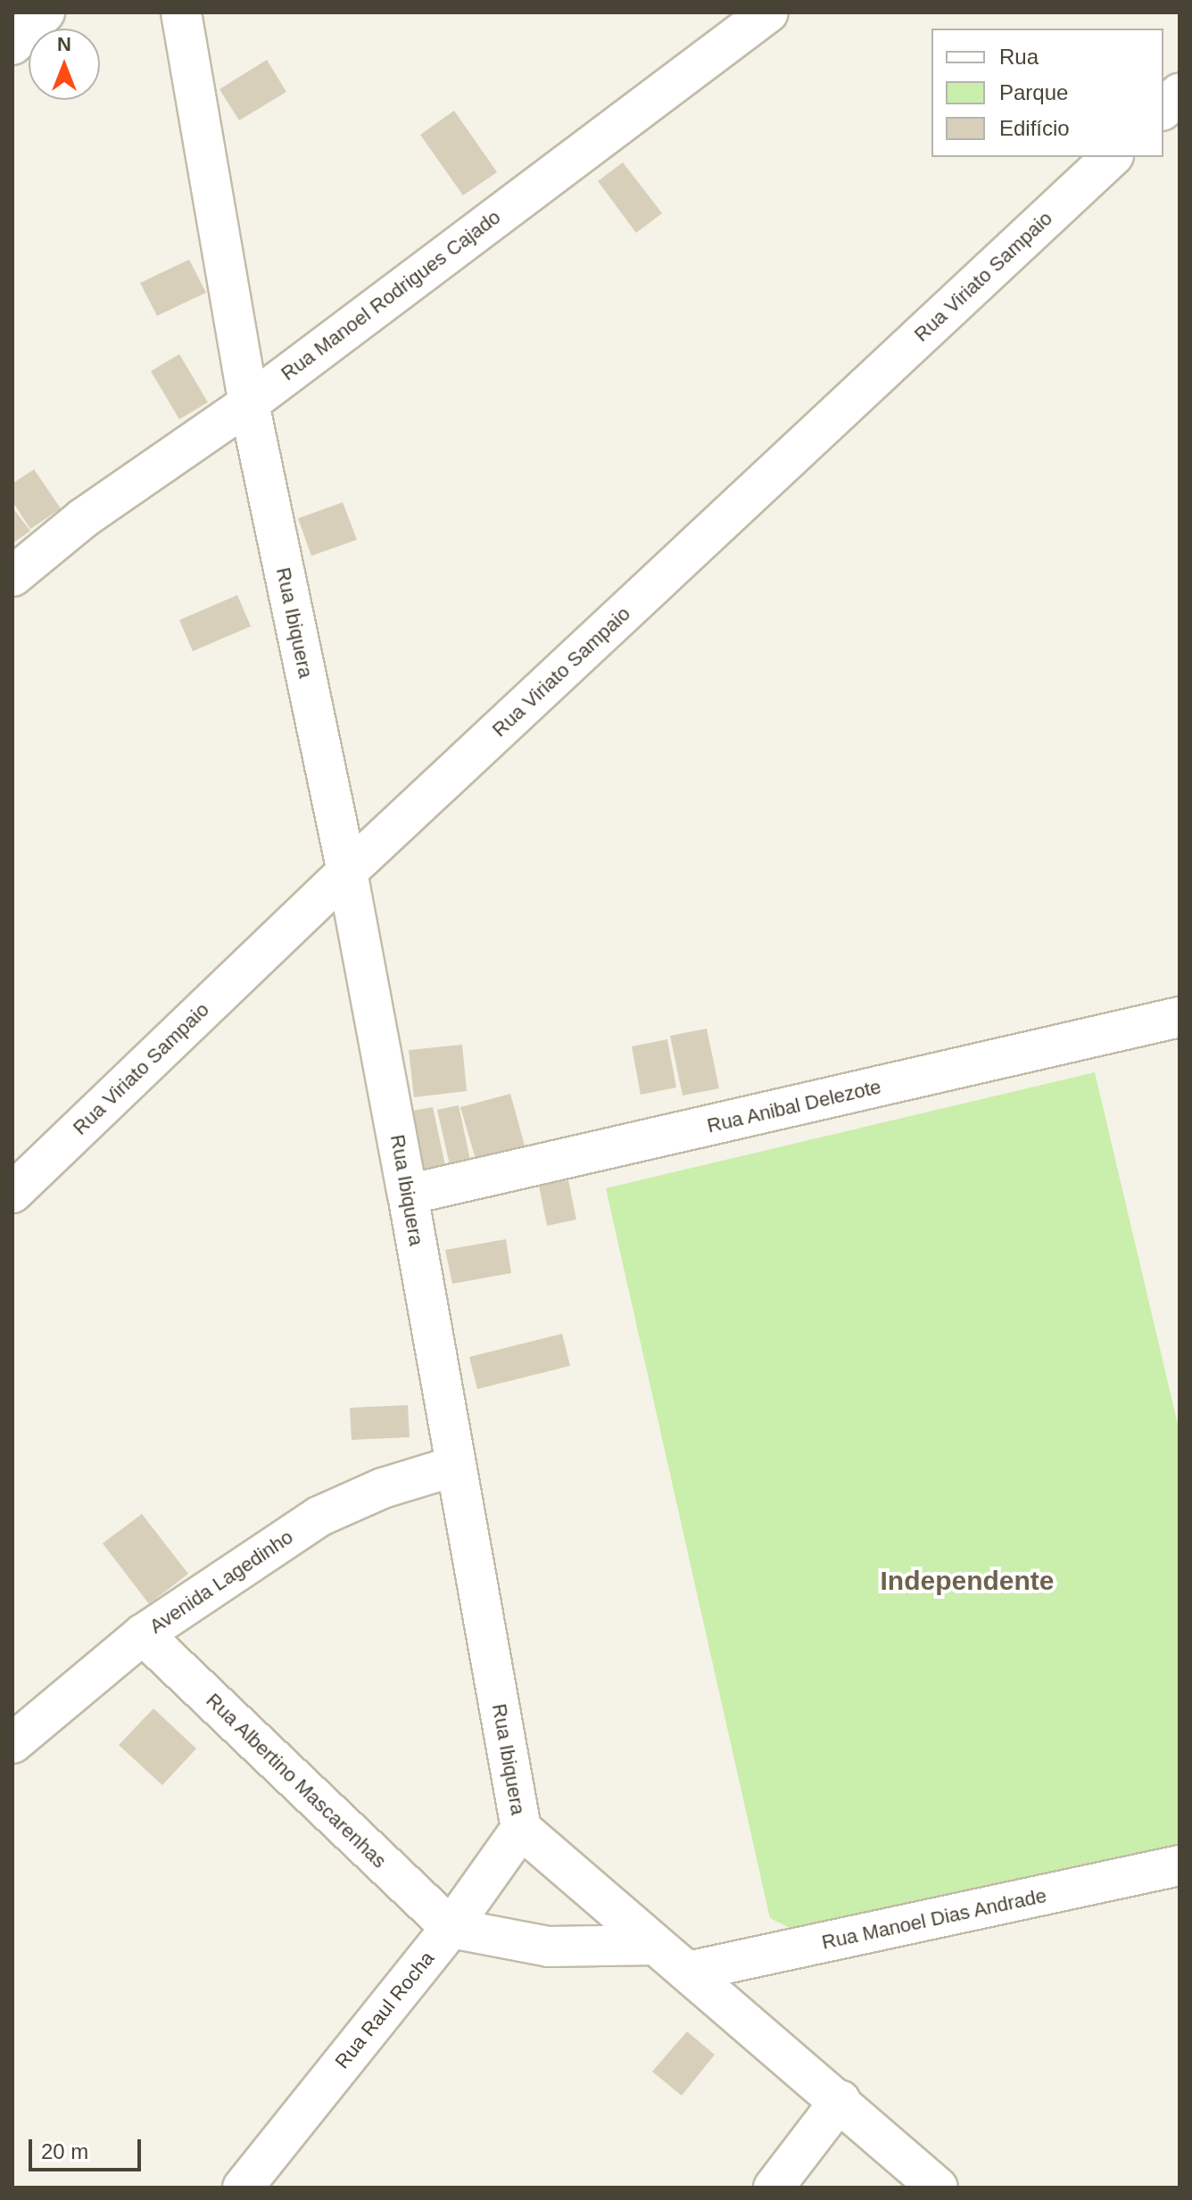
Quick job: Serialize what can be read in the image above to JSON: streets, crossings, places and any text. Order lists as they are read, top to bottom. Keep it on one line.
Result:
{"streets":{"street":["Rua Viriato Sampaio","Rua Manoel Rodrigues Cajado","Rua Ibiquera","Rua Anibal Delezote","Avenida Lagedinho","Rua Albertino Mascarenhas","Rua Manoel Dias Andrade","Rua Raul Rocha"]},"crossings":[["Rua Viriato Sampaio","Rua Ibiquera"],["Rua Manoel Rodrigues Cajado","Rua Ibiquera"],["Rua Ibiquera","Rua Anibal Delezote"],["Rua Ibiquera","Avenida Lagedinho"],["Rua Ibiquera","Rua Manoel Dias Andrade"],["Rua Ibiquera","Rua Raul Rocha"],["Avenida Lagedinho","Rua Albertino Mascarenhas"],["Rua Albertino Mascarenhas","Rua Raul Rocha"]],"districts":["Independente"],"legend":["Rua","Parque","Edifício"],"scale_bar":"20 m","north":"top"}
